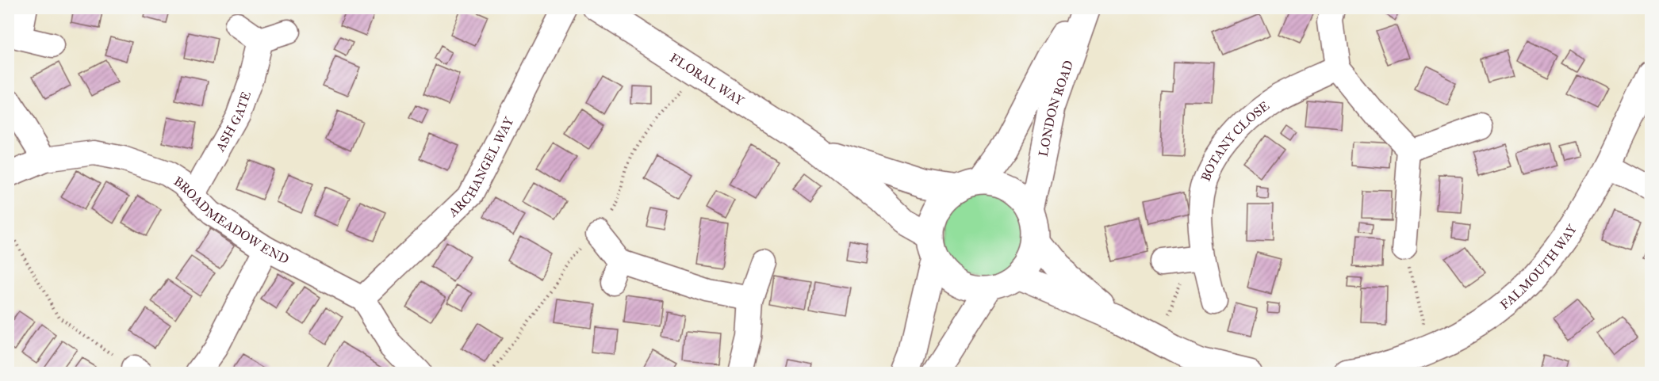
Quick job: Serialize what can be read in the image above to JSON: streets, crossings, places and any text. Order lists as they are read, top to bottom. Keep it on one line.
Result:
{"streets":{"street":["FLORAL WAY","LONDON ROAD","ASH GATE","BOTANY CLOSE","ARCHANGEL WAY","BROADMEADOW END","FALMOUTH WAY"]},"crossings":[["FLORAL WAY","LONDON ROAD"],["ASH GATE","BROADMEADOW END"],["ARCHANGEL WAY","BROADMEADOW END"]]}
